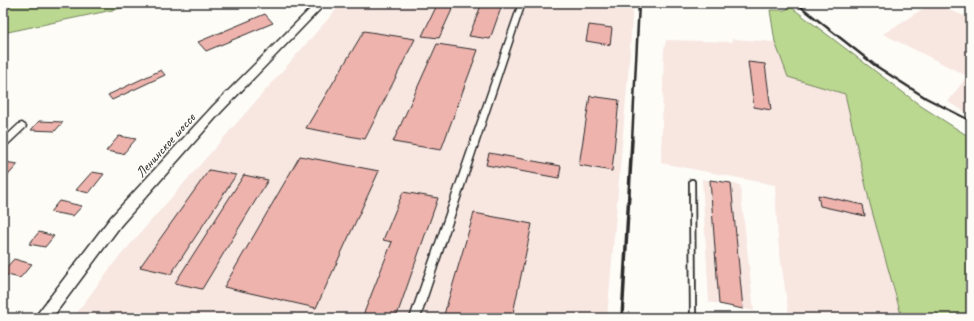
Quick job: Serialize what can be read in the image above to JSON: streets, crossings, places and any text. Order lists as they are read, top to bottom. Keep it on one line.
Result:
{"streets":{"street":["Ленинское шоссе"]}}
